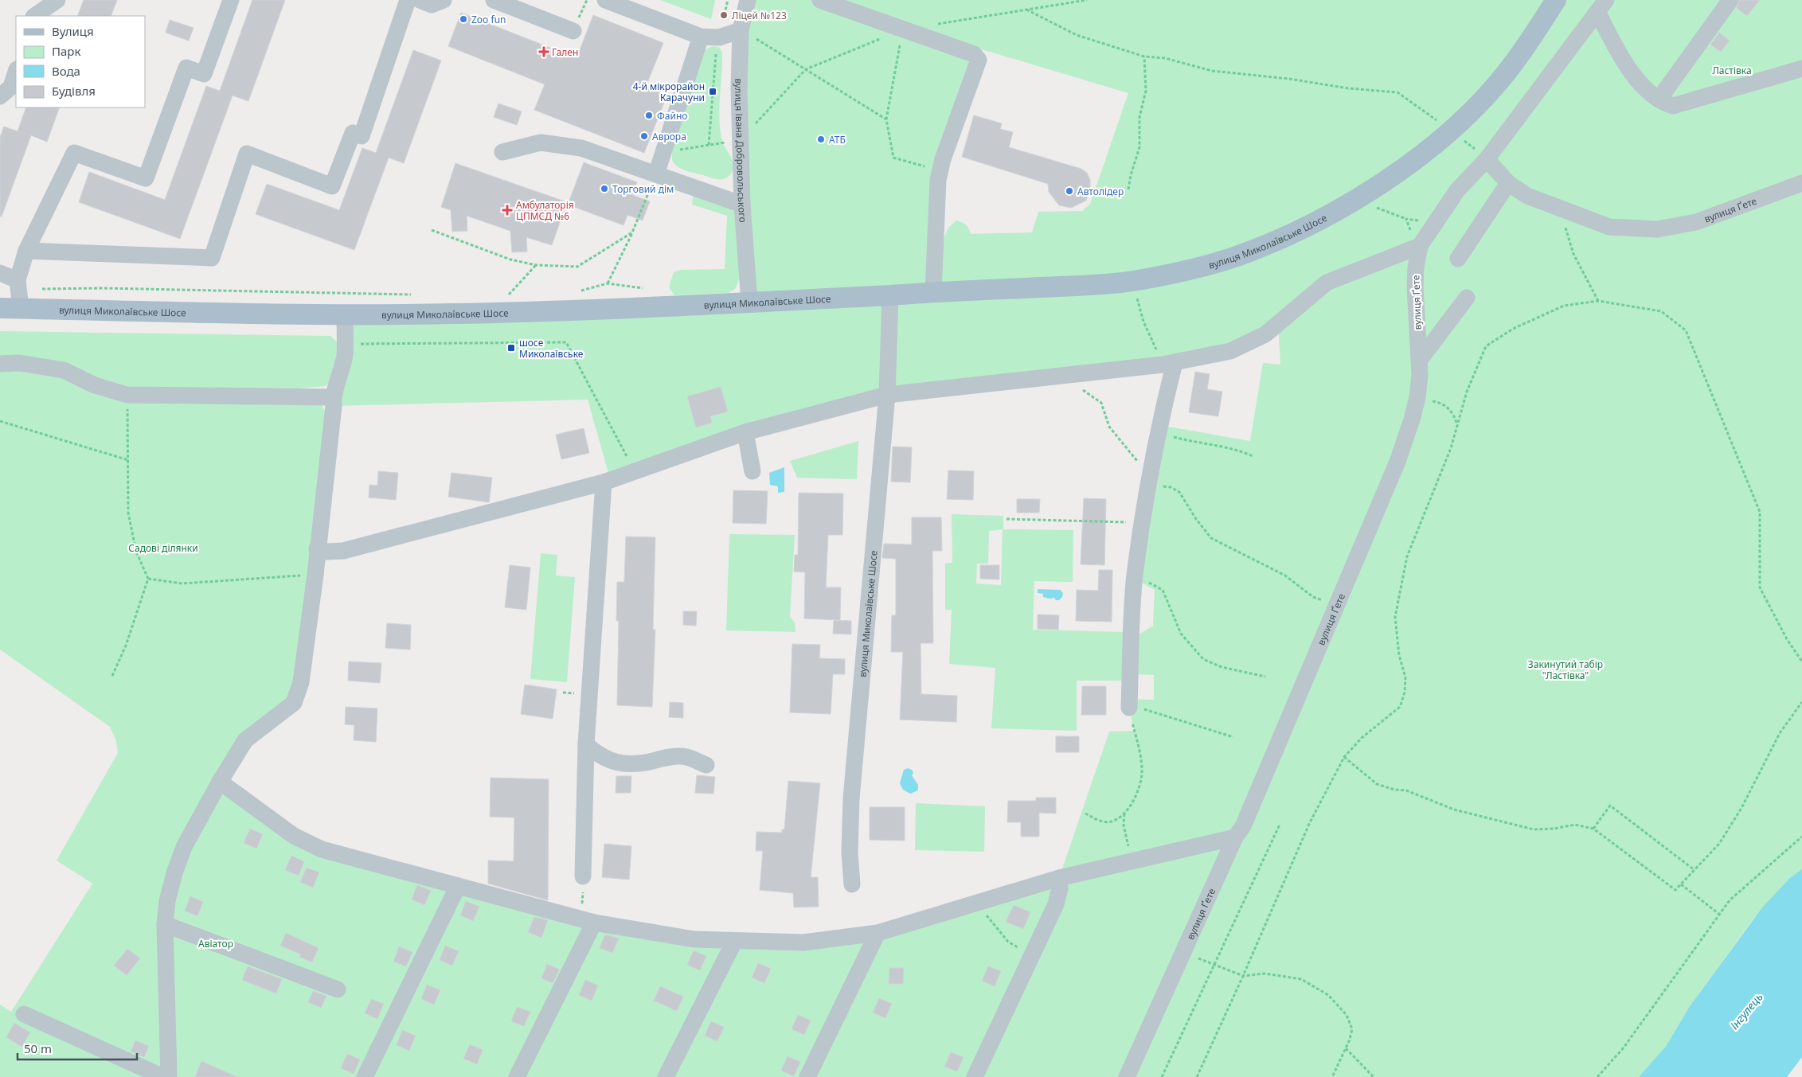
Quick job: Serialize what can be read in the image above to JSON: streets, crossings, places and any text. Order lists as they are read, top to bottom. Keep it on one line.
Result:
{"streets":{"main road":["вулиця Миколаївське Шосе"],"street":["вулиця Івана Добровольського","вулиця Ґете"]},"crossings":[["вулиця Івана Добровольського","вулиця Миколаївське Шосе"]],"water":["Інгулець"],"parks":["Ластівка","Садові ділянки","Закинутий табір \"Ластівка\"","Авіатор"],"places":{"other":["Ліцей №123","Zoo fun","Файно","Аврора","АТБ","Торговий дім","Автолідер"],"health":["Гален","Амбулаторія ЦПМСД №6"],"transit":["4-й мікрорайон Карачуни","шосе Миколаївське"]},"legend":["Вулиця","Парк","Вода","Будівля"],"scale_bar":"50 m"}
